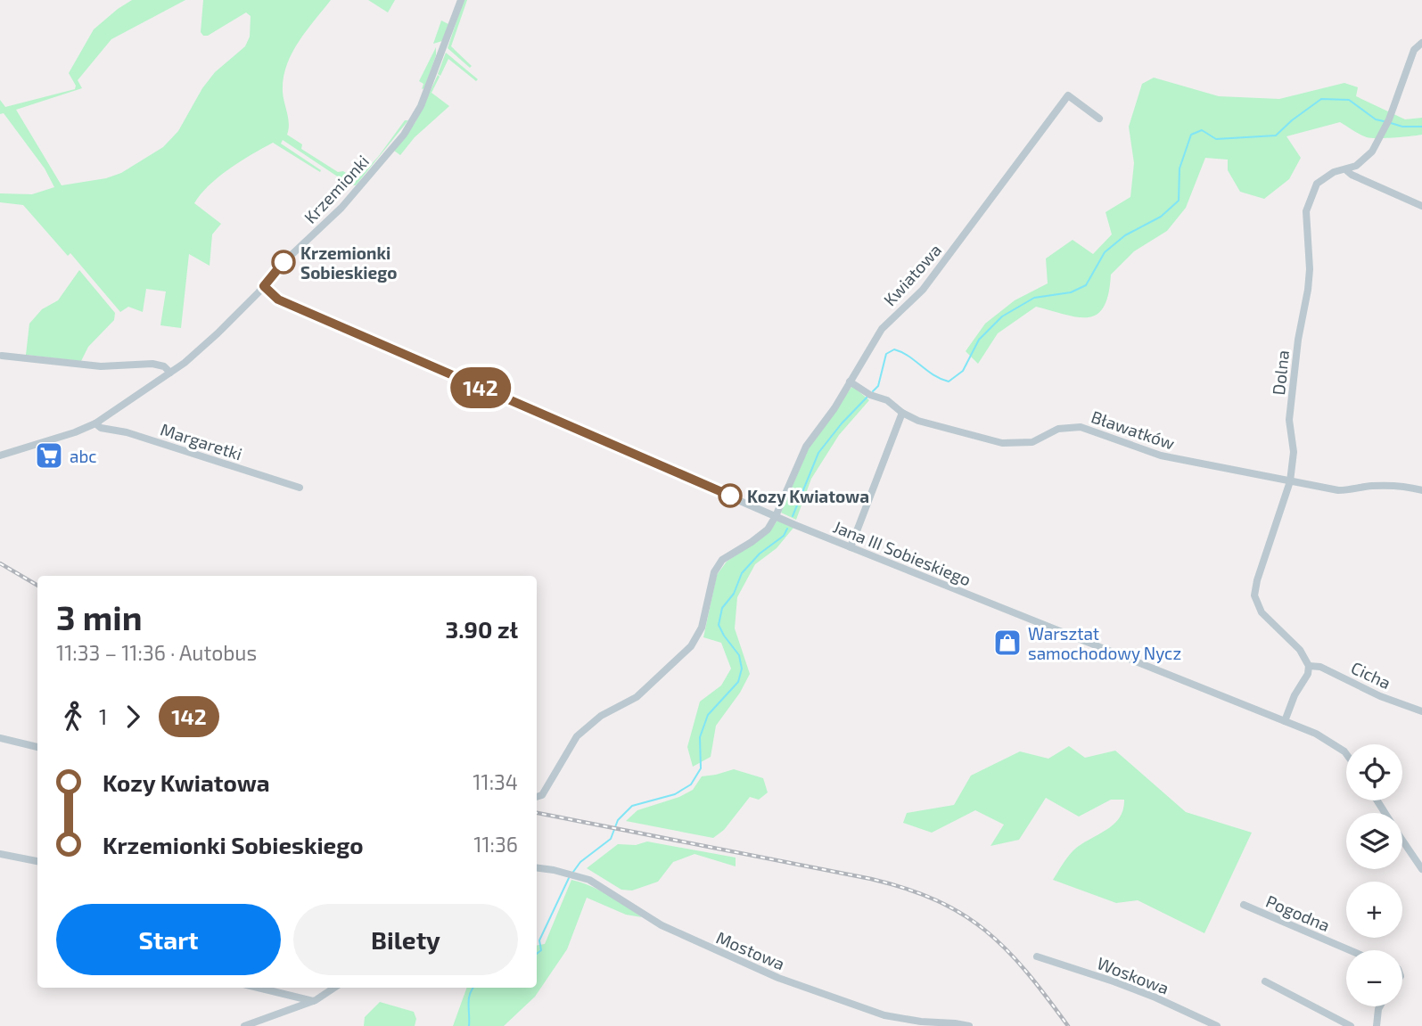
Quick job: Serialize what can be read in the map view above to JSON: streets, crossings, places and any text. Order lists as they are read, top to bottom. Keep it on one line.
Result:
{"streets":{"street":["Krzemionki","Kwiatowa","Dolna","Bławatków","Margaretki","Jana III Sobieskiego","Cicha","Pogodna","Mostowa","Woskowa"]},"crossings":[["Krzemionki","Margaretki"],["Krzemionki","Jana III Sobieskiego"],["Kwiatowa","Bławatków"],["Kwiatowa","Jana III Sobieskiego"],["Dolna","Bławatków"],["Dolna","Cicha"]],"places":{"other":["Krzemionki Sobieskiego","Kozy Kwiatowa"],"supermarket":["abc"],"shop":["Warsztat samochodowy Nycz"]},"lines":["bus line 142"],"page":{"on_map":"142","heading":["3 min","11:33 – 11:36 · Autobus","3.90 zł"],"legs":["1","142"],"map_buttons":["+","−"],"list":[{"name":"Kozy Kwiatowa","value":"11:34"},{"name":"Krzemionki Sobieskiego","value":"11:36"}],"buttons":["Start","Bilety"]}}
